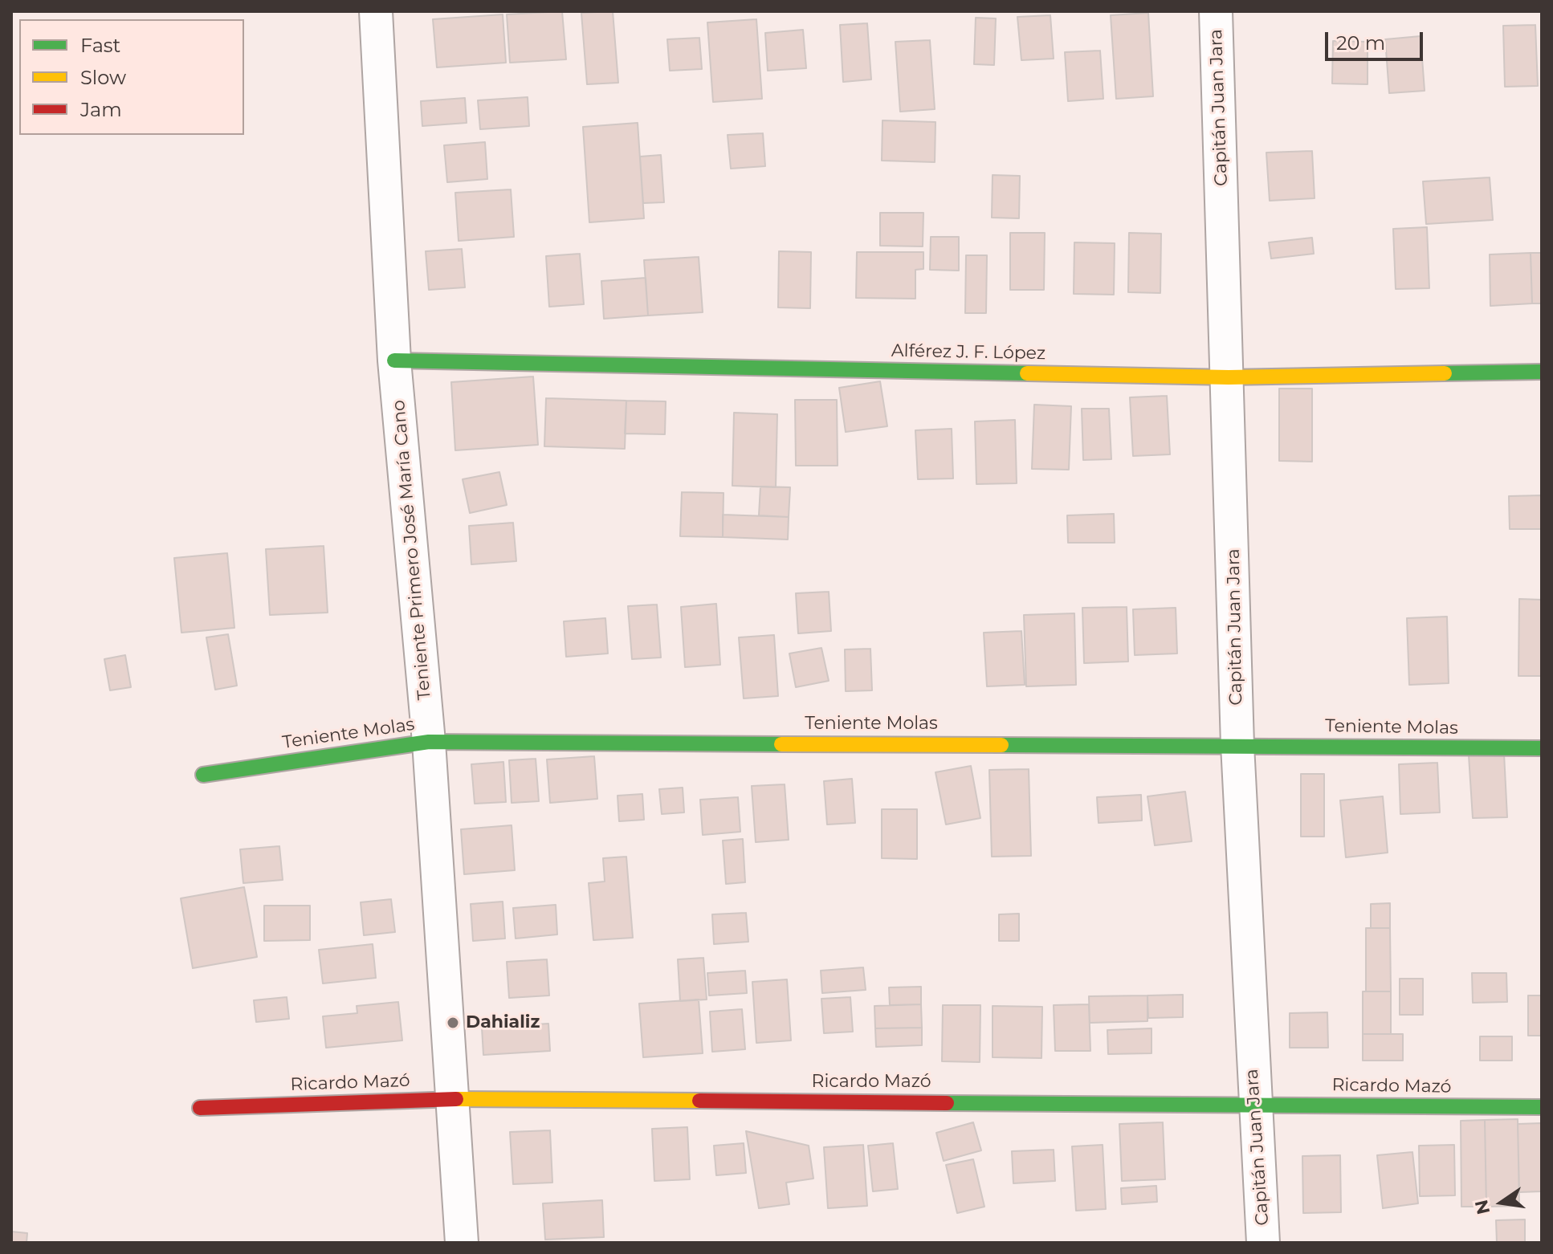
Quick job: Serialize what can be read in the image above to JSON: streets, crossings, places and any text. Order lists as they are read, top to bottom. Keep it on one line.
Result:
{"streets":{"street":["Capitán Juan Jara","Alférez J. F. López","Teniente Primero José María Cano","Teniente Molas","Ricardo Mazó"]},"crossings":[["Capitán Juan Jara","Alférez J. F. López"],["Capitán Juan Jara","Teniente Molas"],["Capitán Juan Jara","Ricardo Mazó"],["Alférez J. F. López","Teniente Primero José María Cano"],["Teniente Primero José María Cano","Teniente Molas"],["Teniente Primero José María Cano","Ricardo Mazó"]],"places":["Dahializ"],"legend":["Fast","Slow","Jam"],"scale_bar":"20 m","north":"left"}
